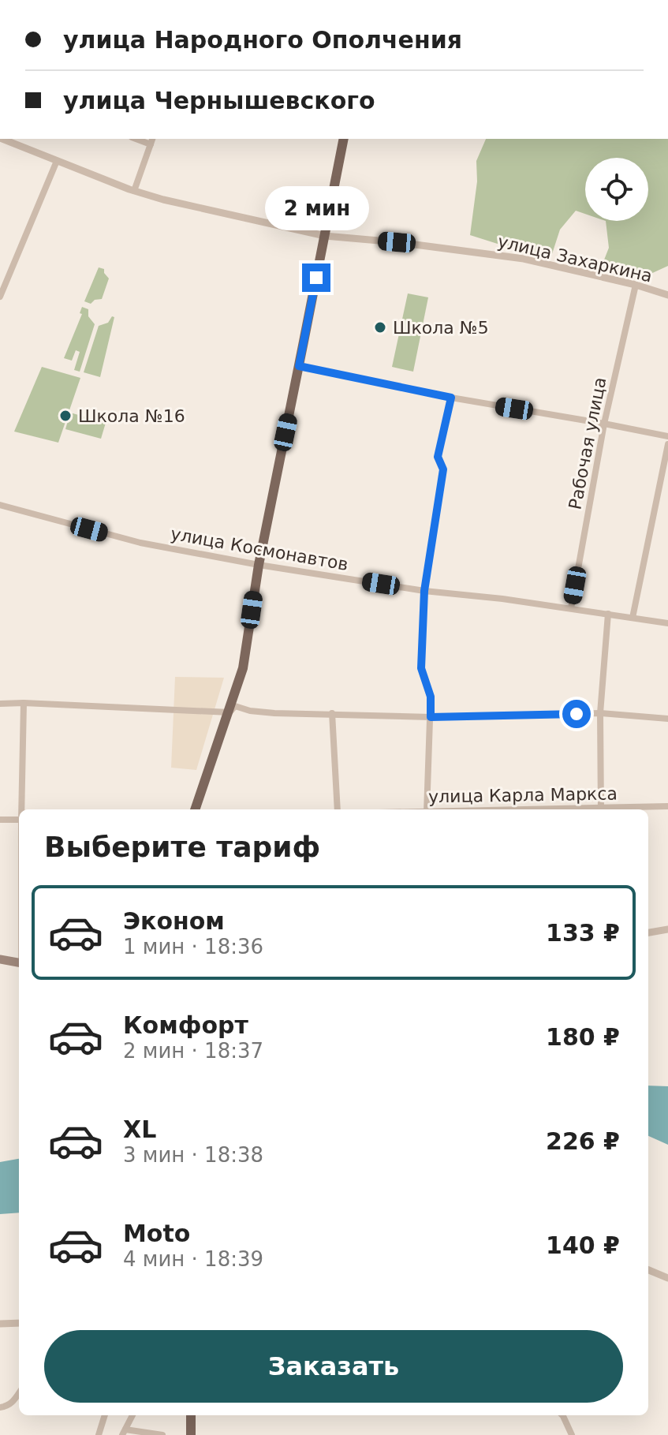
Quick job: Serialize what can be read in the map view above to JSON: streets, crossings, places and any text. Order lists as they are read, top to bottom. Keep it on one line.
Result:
{"streets":{"street":["улица Захаркина","Рабочая улица","улица Космонавтов","улица Карла Маркса"]},"crossings":[["улица Захаркина","Рабочая улица"],["Рабочая улица","улица Космонавтов"]],"places":["Школа №5","Школа №16"],"page":{"banner":["улица Народного Ополчения","улица Чернышевского"],"bubble":"2 мин","heading":"Выберите тариф","list":[{"name":"Эконом","note":"1 мин · 18:36","value":"133 ₽"},{"name":"Комфорт","note":"2 мин · 18:37","value":"180 ₽"},{"name":"XL","note":"3 мин · 18:38","value":"226 ₽"},{"name":"Moto","note":"4 мин · 18:39","value":"140 ₽"}],"buttons":"Заказать"}}
